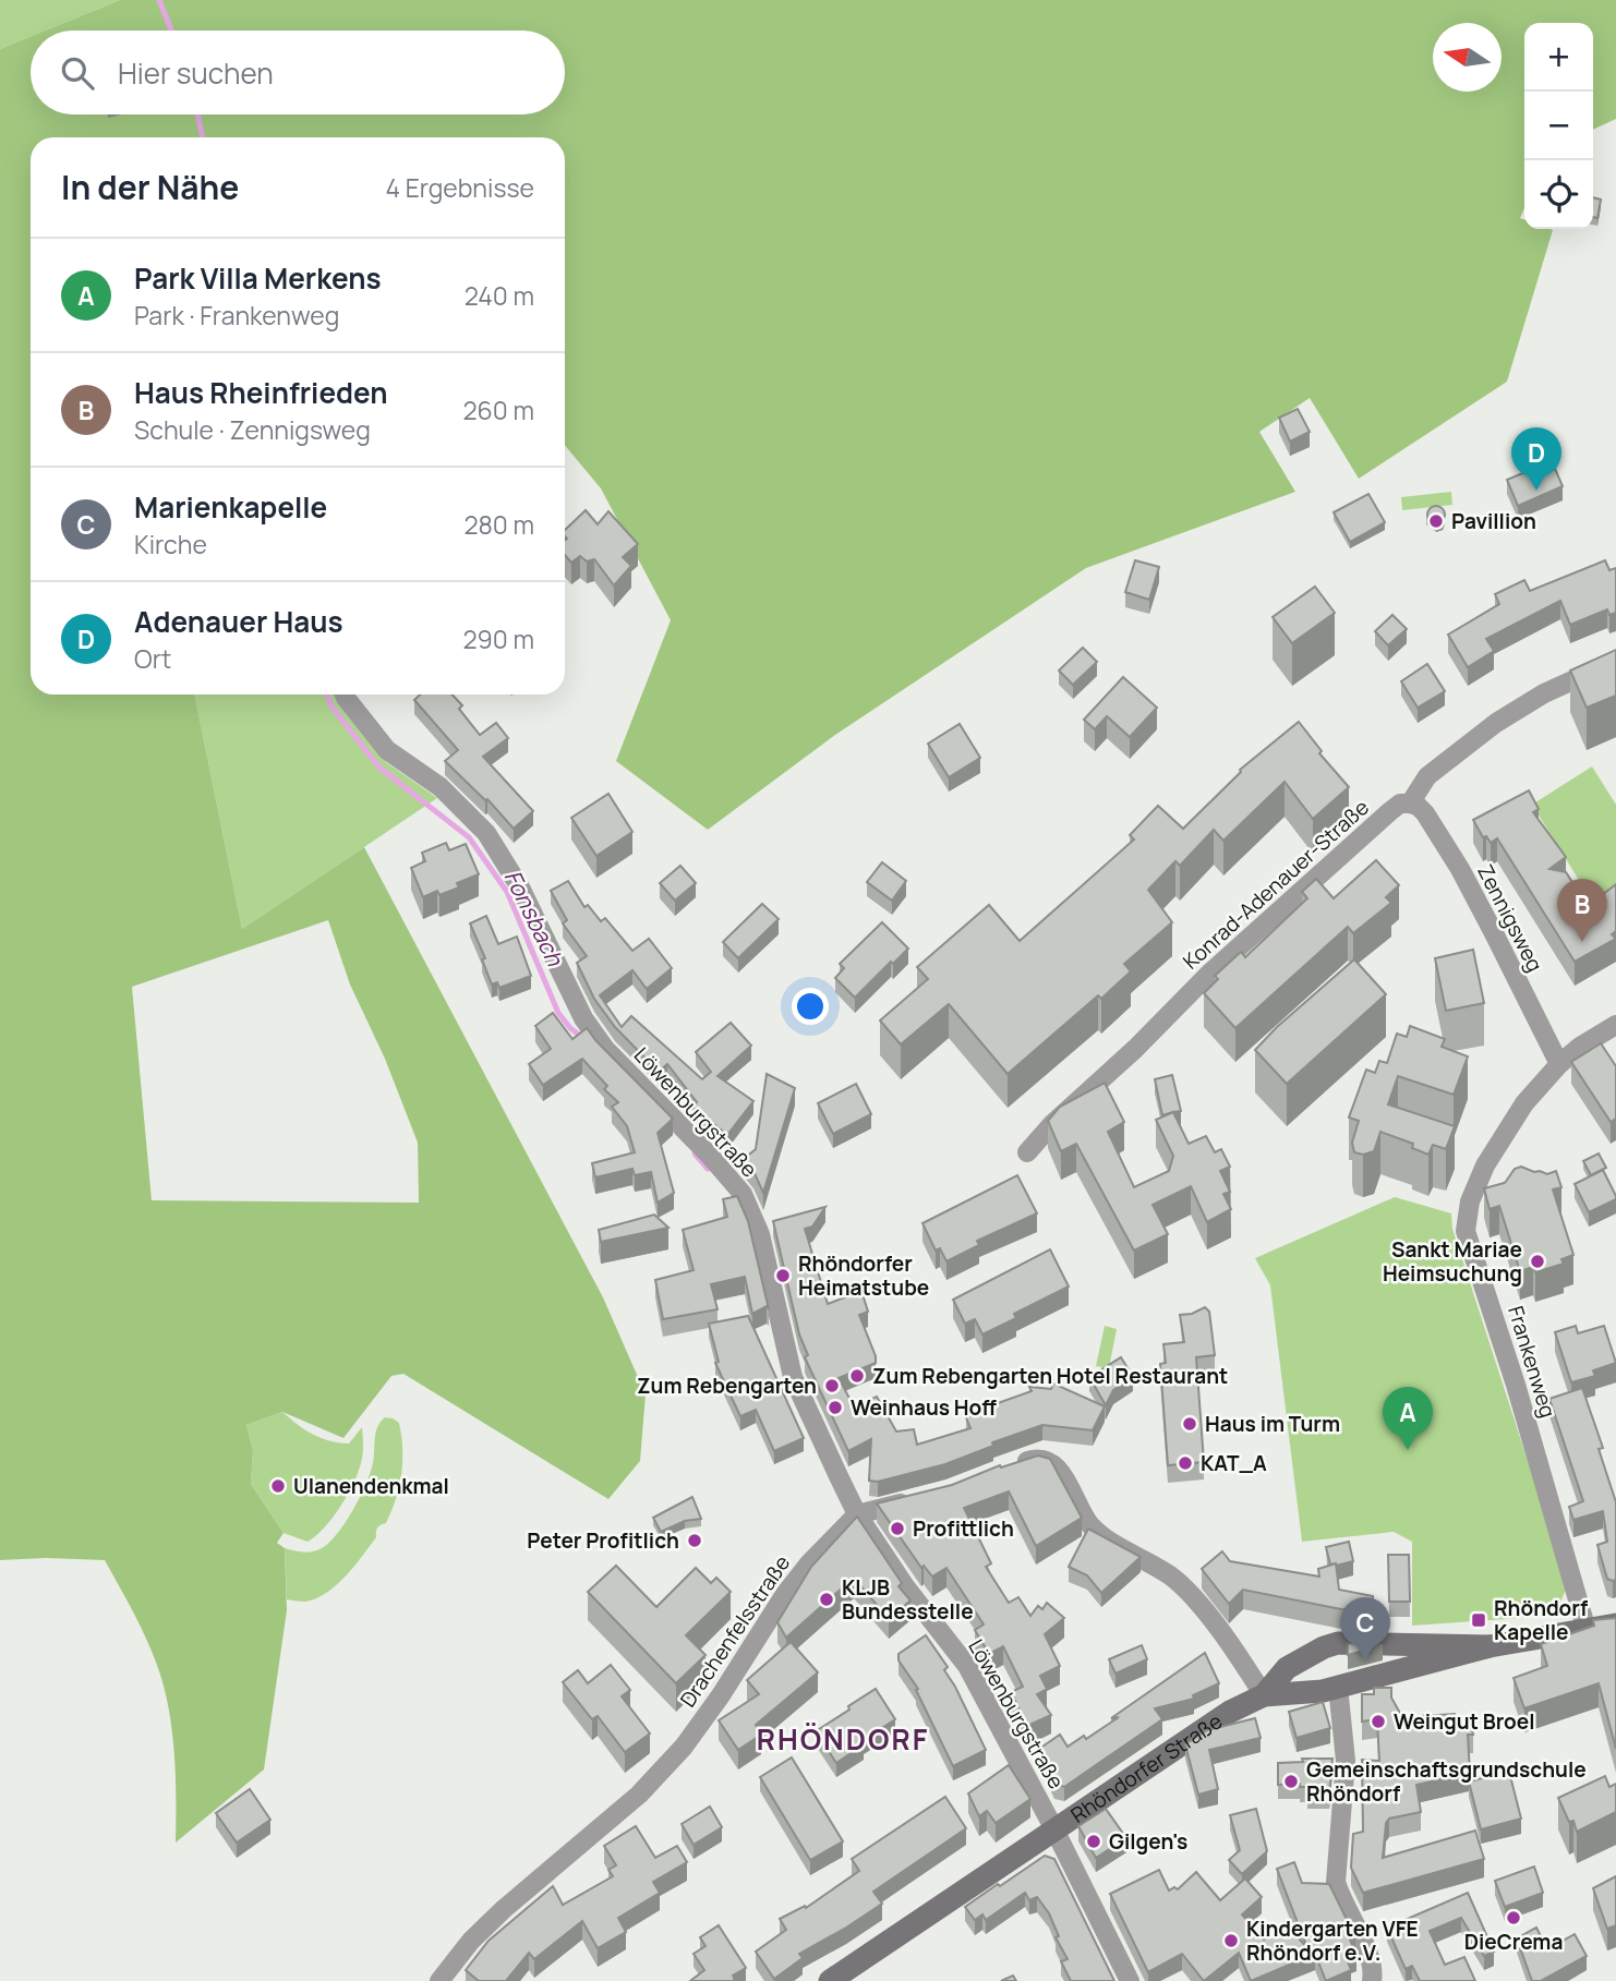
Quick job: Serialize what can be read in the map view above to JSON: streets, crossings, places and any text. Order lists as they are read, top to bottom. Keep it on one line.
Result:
{"streets":{"main road":["Rhöndorfer Straße"],"street":["Konrad-Adenauer-Straße","Zennigsweg","Löwenburgstraße","Frankenweg","Drachenfelsstraße"]},"crossings":[["Konrad-Adenauer-Straße","Zennigsweg"],["Zennigsweg","Frankenweg"],["Löwenburgstraße","Drachenfelsstraße"],["Löwenburgstraße","Rhöndorfer Straße"],["Frankenweg","Rhöndorfer Straße"]],"districts":["RHÖNDORF"],"water":["Fonsbach"],"places":{"other":["Pavillion","Sankt Mariae Heimsuchung","Rhöndorfer Heimatstube","Zum Rebengarten Hotel Restaurant","Zum Rebengarten","Weinhaus Hoff","Haus im Turm","KAT_A","Ulanendenkmal","Profittlich","Peter Profitlich","KLJB Bundesstelle","Weingut Broel","Gemeinschaftsgrundschule Rhöndorf","Gilgen's","DieCrema","Kindergarten VFE Rhöndorf e.V."],"transit":["Rhöndorf Kapelle"]},"north":"left","page":{"map_buttons":["+","−"],"search":"Hier suchen","heading":["In der Nähe","4 Ergebnisse"],"list":[{"mark":"A","name":"Park Villa Merkens","note":"Park · Frankenweg","value":"240 m"},{"mark":"B","name":"Haus Rheinfrieden","note":"Schule · Zennigsweg","value":"260 m"},{"mark":"C","name":"Marienkapelle","note":"Kirche","value":"280 m"},{"mark":"D","name":"Adenauer Haus","note":"Ort","value":"290 m"}],"pins":["D","B","A","C"]}}
